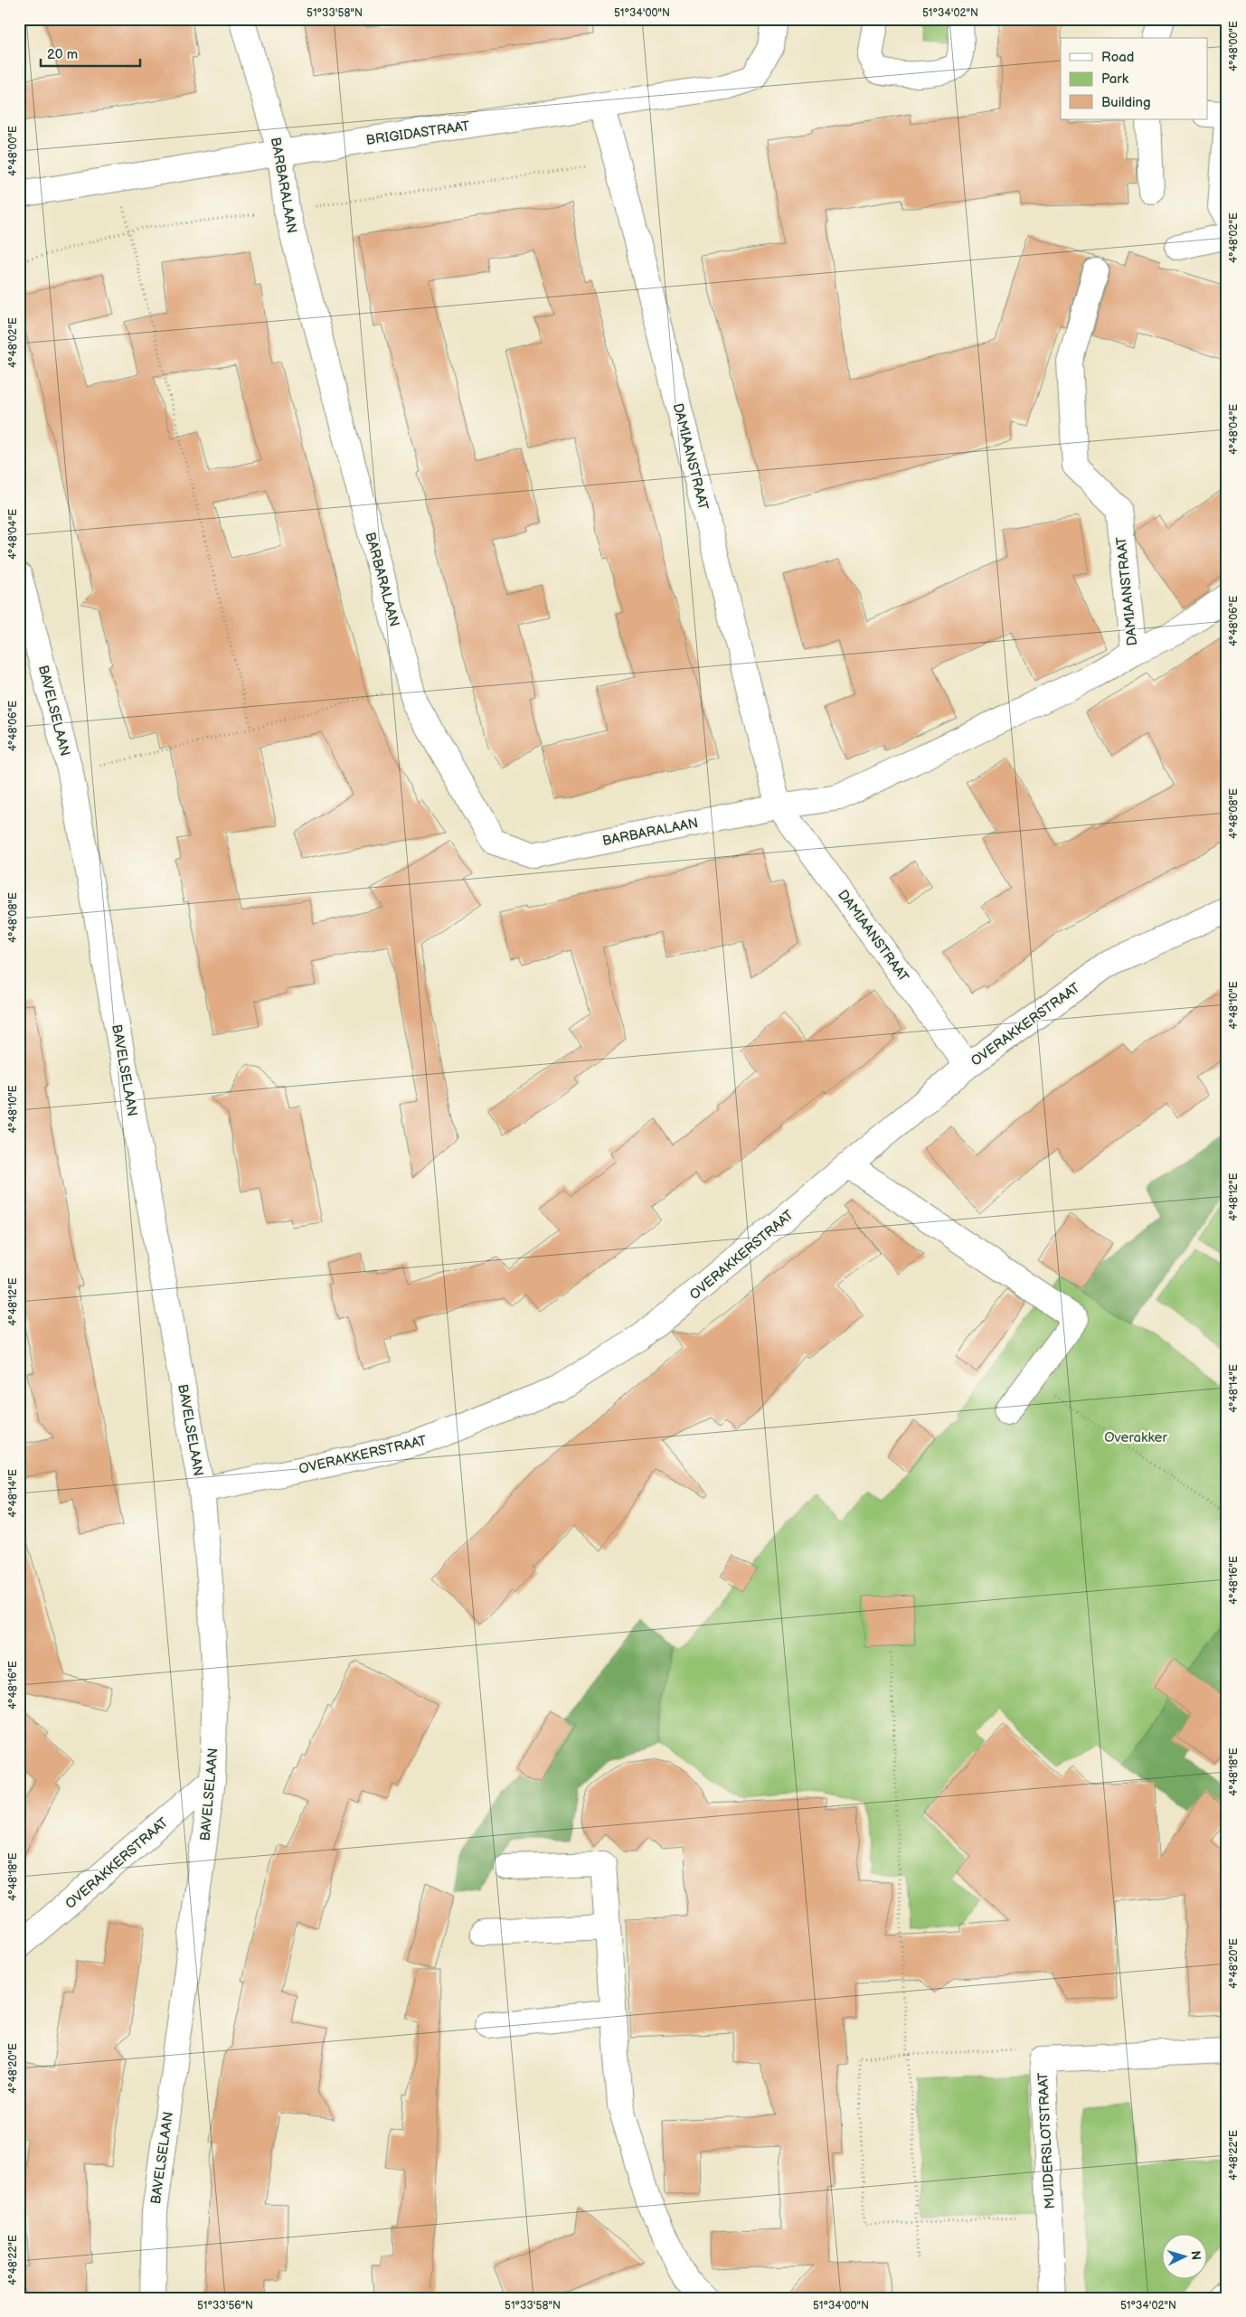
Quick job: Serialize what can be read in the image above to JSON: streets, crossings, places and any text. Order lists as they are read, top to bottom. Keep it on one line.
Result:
{"streets":{"street":["BRIGIDASTRAAT","BARBARALAAN","DAMIAANSTRAAT","BAVELSELAAN","OVERAKKERSTRAAT","MUIDERSLOTSTRAAT"]},"crossings":[["BRIGIDASTRAAT","BARBARALAAN"],["BRIGIDASTRAAT","DAMIAANSTRAAT"],["BARBARALAAN","DAMIAANSTRAAT"],["DAMIAANSTRAAT","OVERAKKERSTRAAT"],["BAVELSELAAN","OVERAKKERSTRAAT"]],"parks":["Overakker"],"legend":["Road","Park","Building"],"scale_bar":"20 m","north":"right","coordinates":["51°33'58\"N","51°34'00\"N","51°34'02\"N","4°48'00\"E","4°48'02\"E","4°48'04\"E","4°48'06\"E","4°48'08\"E","4°48'10\"E","4°48'12\"E","4°48'14\"E","4°48'16\"E","4°48'18\"E","4°48'20\"E","4°48'22\"E","51°33'56\"N"]}
